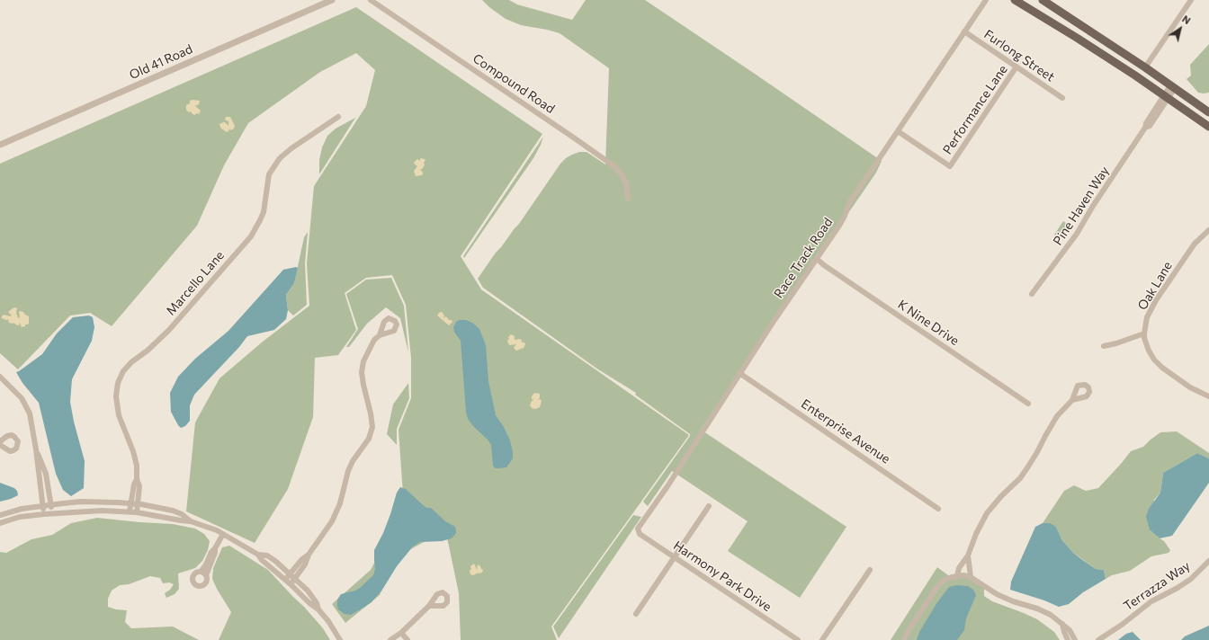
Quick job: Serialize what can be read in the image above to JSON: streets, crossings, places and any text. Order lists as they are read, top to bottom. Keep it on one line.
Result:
{"streets":{"street":["Furlong Street","Old 41 Road","Compound Road","Performance Lane","Pine Haven Way","Race Track Road","Marcello Lane","Oak Lane","K Nine Drive","Enterprise Avenue","Harmony Park Drive","Terrazza Way"]},"crossings":[["Furlong Street","Performance Lane"],["Furlong Street","Race Track Road"],["Performance Lane","Race Track Road"],["Race Track Road","K Nine Drive"],["Race Track Road","Enterprise Avenue"],["Race Track Road","Harmony Park Drive"]],"north":"top right"}
